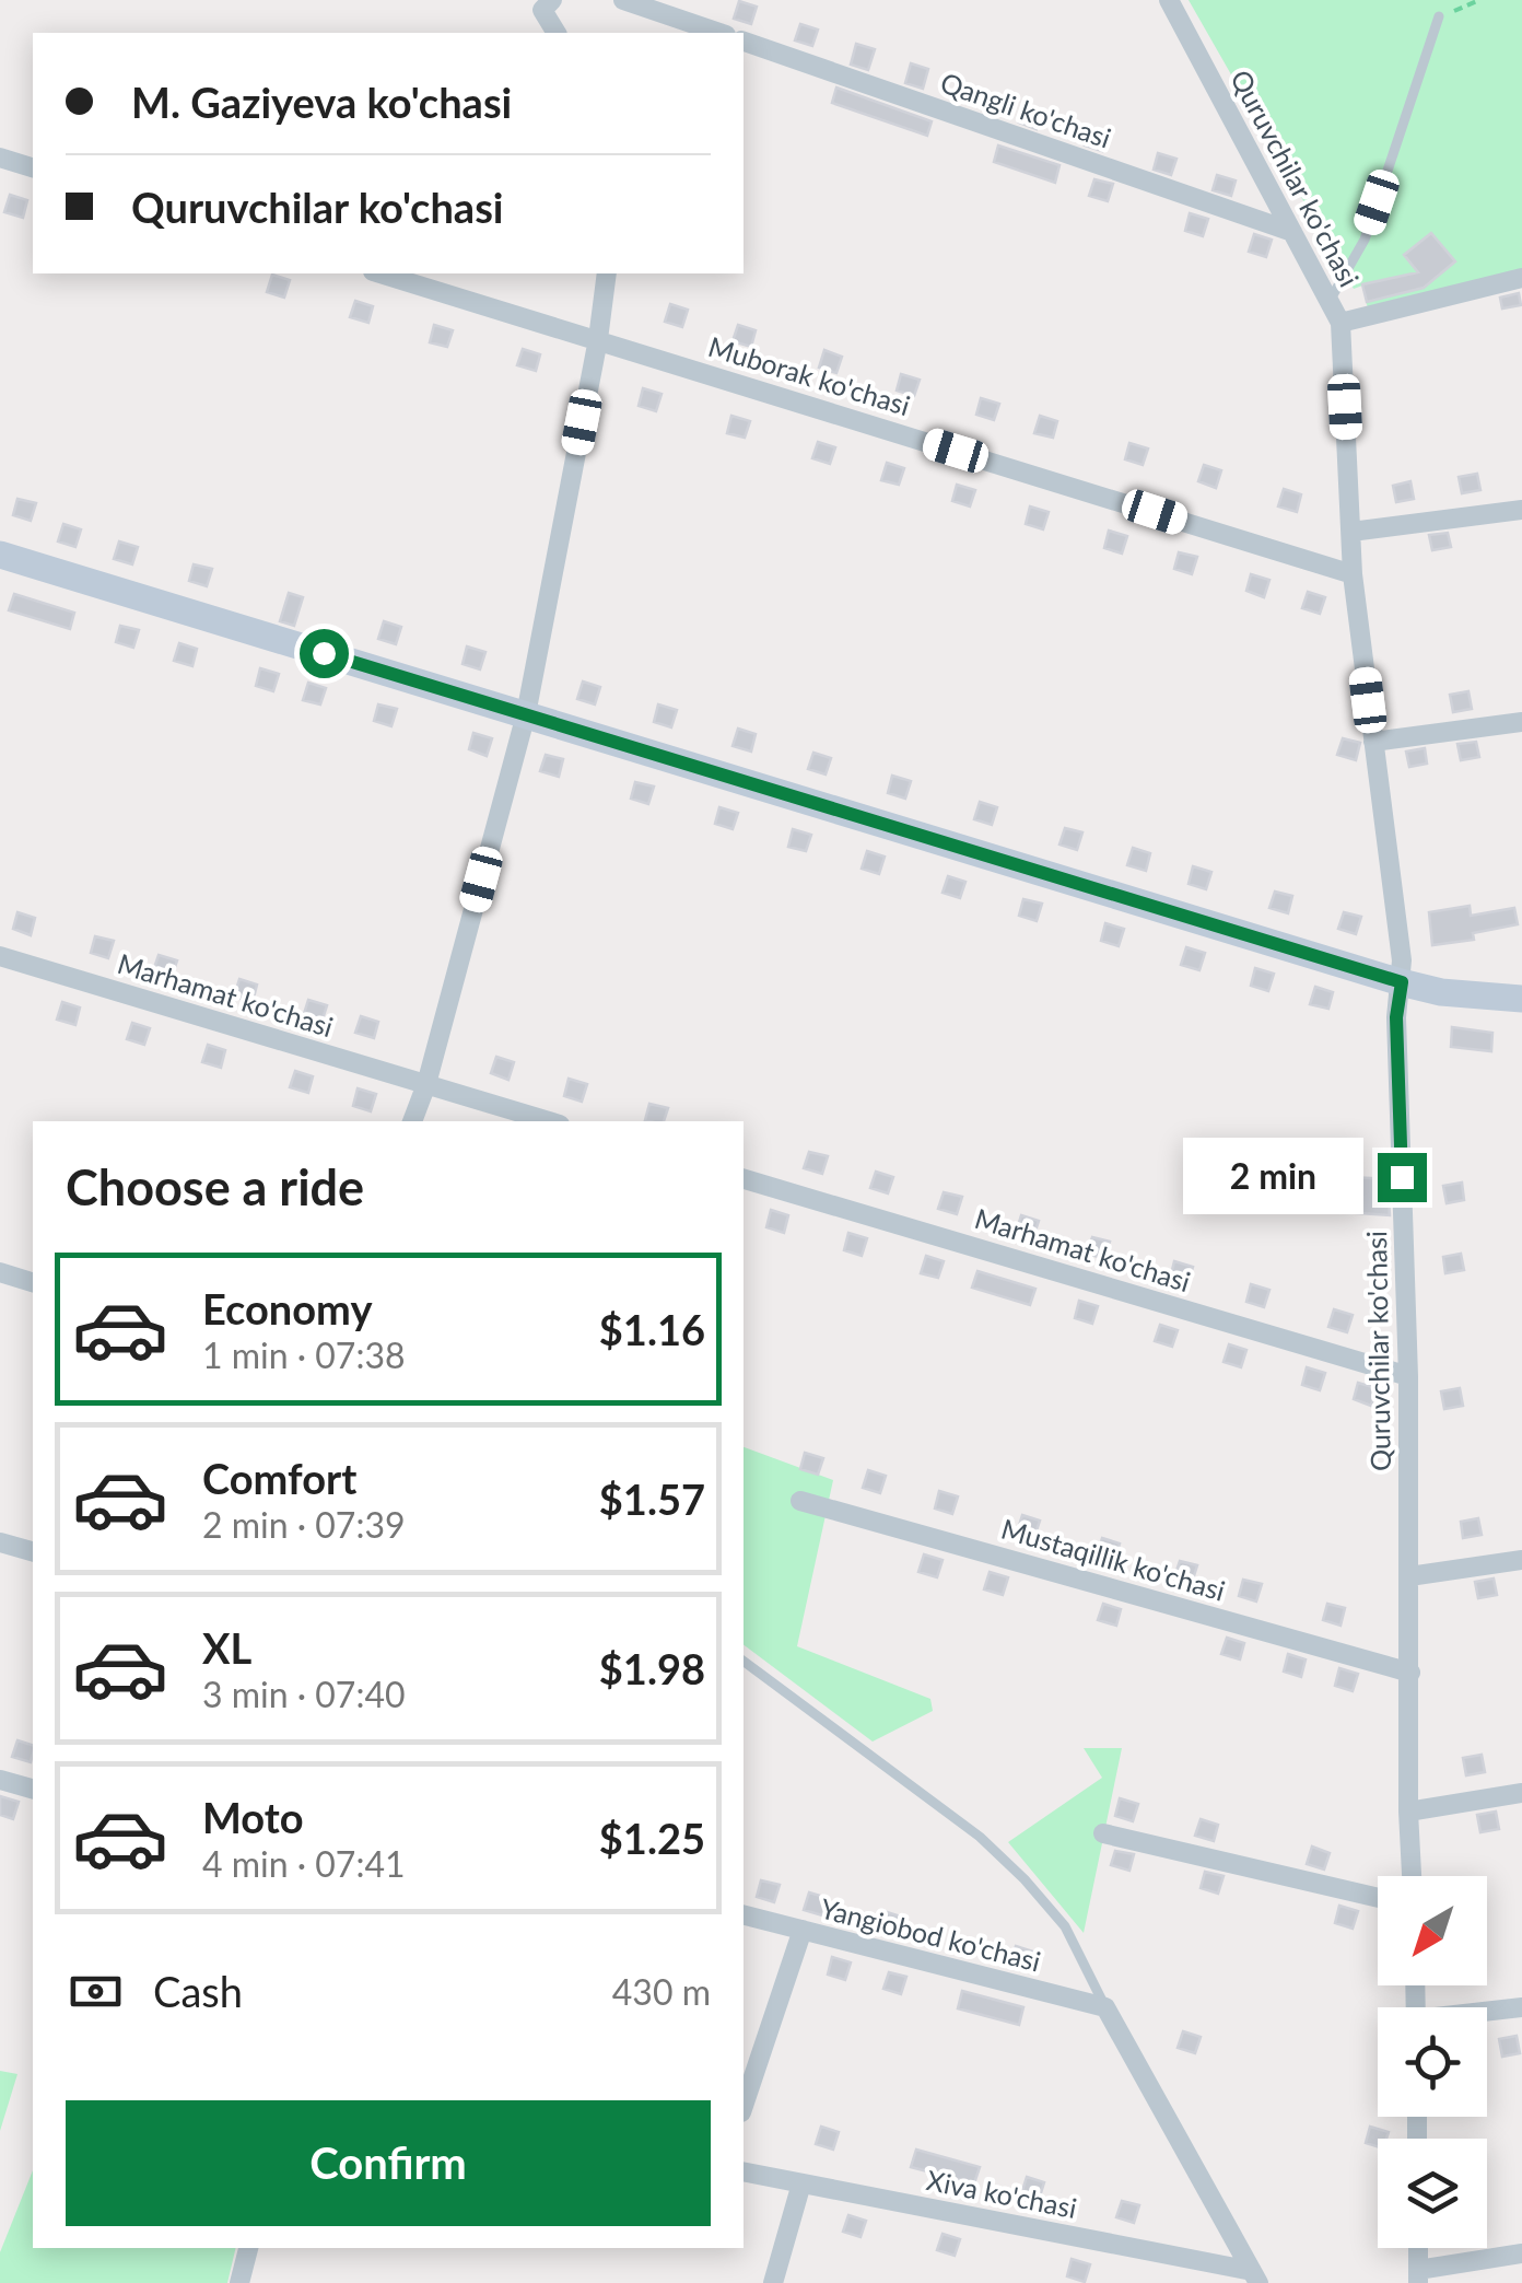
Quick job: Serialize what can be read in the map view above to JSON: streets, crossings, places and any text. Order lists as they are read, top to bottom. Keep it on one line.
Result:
{"streets":{"street":["Qangli ko'chasi","Quruvchilar ko'chasi","Muborak ko'chasi","Marhamat ko'chasi","Mustaqillik ko'chasi","Yangiobod ko'chasi","Xiva ko'chasi"]},"crossings":[["Qangli ko'chasi","Quruvchilar ko'chasi"],["Quruvchilar ko'chasi","Muborak ko'chasi"],["Quruvchilar ko'chasi","Marhamat ko'chasi"],["Quruvchilar ko'chasi","Mustaqillik ko'chasi"]],"north":"bottom left","page":{"banner":["M. Gaziyeva ko'chasi","Quruvchilar ko'chasi"],"heading":"Choose a ride","bubble":"2 min","list":[{"name":"Economy","note":"1 min · 07:38","value":"$1.16"},{"name":"Comfort","note":"2 min · 07:39","value":"$1.57"},{"name":"XL","note":"3 min · 07:40","value":"$1.98"},{"name":"Moto","note":"4 min · 07:41","value":"$1.25"}],"pay":["Cash","430 m"],"buttons":"Confirm"}}
